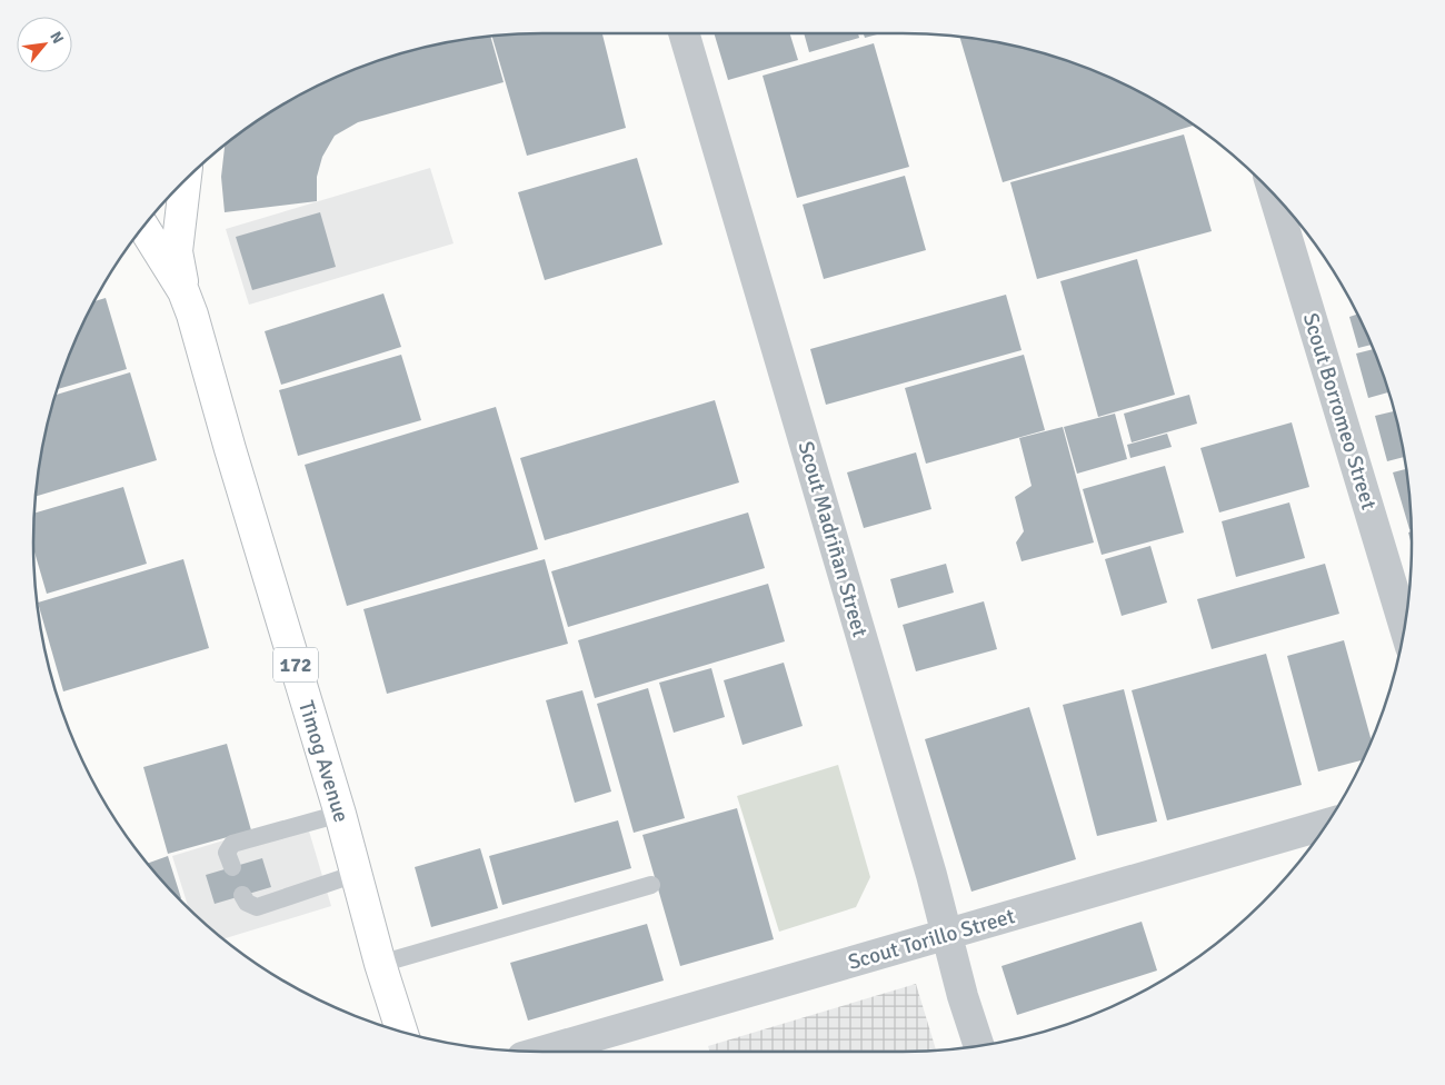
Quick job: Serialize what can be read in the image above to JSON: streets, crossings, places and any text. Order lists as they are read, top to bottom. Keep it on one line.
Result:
{"streets":{"main road":["172","Timog Avenue"],"street":["Scout Borromeo Street","Scout Madriñan Street","Scout Torillo Street"]},"crossings":[["Scout Madriñan Street","Scout Torillo Street"]],"north":"top right"}
